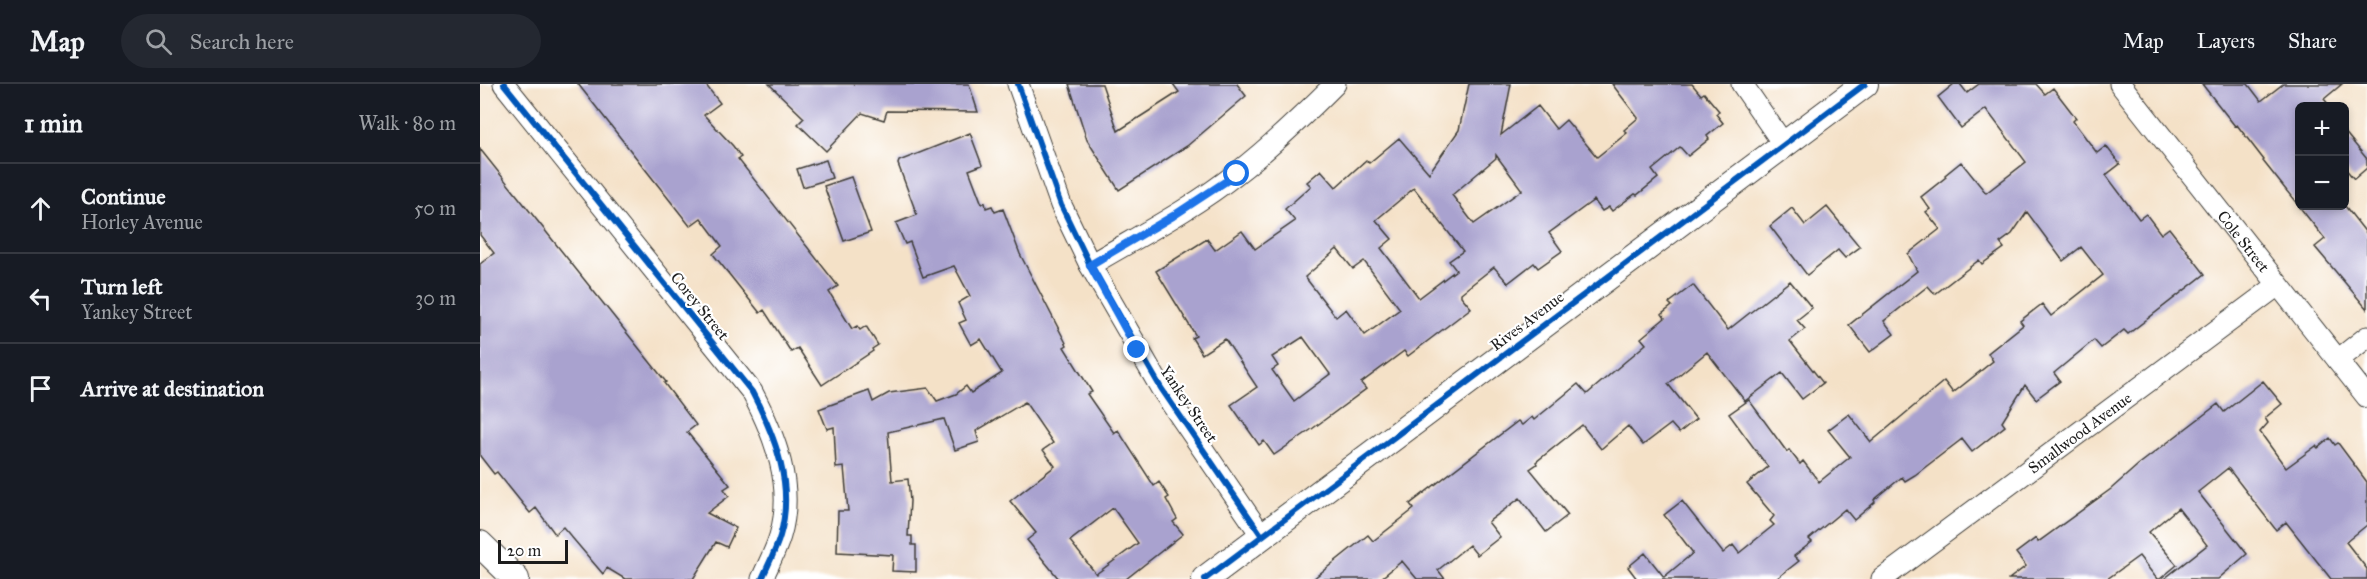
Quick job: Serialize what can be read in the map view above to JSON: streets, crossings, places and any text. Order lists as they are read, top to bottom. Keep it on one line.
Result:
{"streets":{"street":["Cole Street","Corey Street","Rives Avenue","Yankey Street","Smallwood Avenue"]},"crossings":[["Cole Street","Smallwood Avenue"],["Rives Avenue","Yankey Street"]],"scale_bar":"20 m","page":{"header":"Map","search":"Search here","nav":["Map","Layers","Share"],"heading":["1 min","Walk · 80 m"],"map_buttons":["+","−"],"list":[["Continue","Horley Avenue","50 m"],["Turn left","Yankey Street","30 m"],"Arrive at destination"],"scale":"20 m"}}
